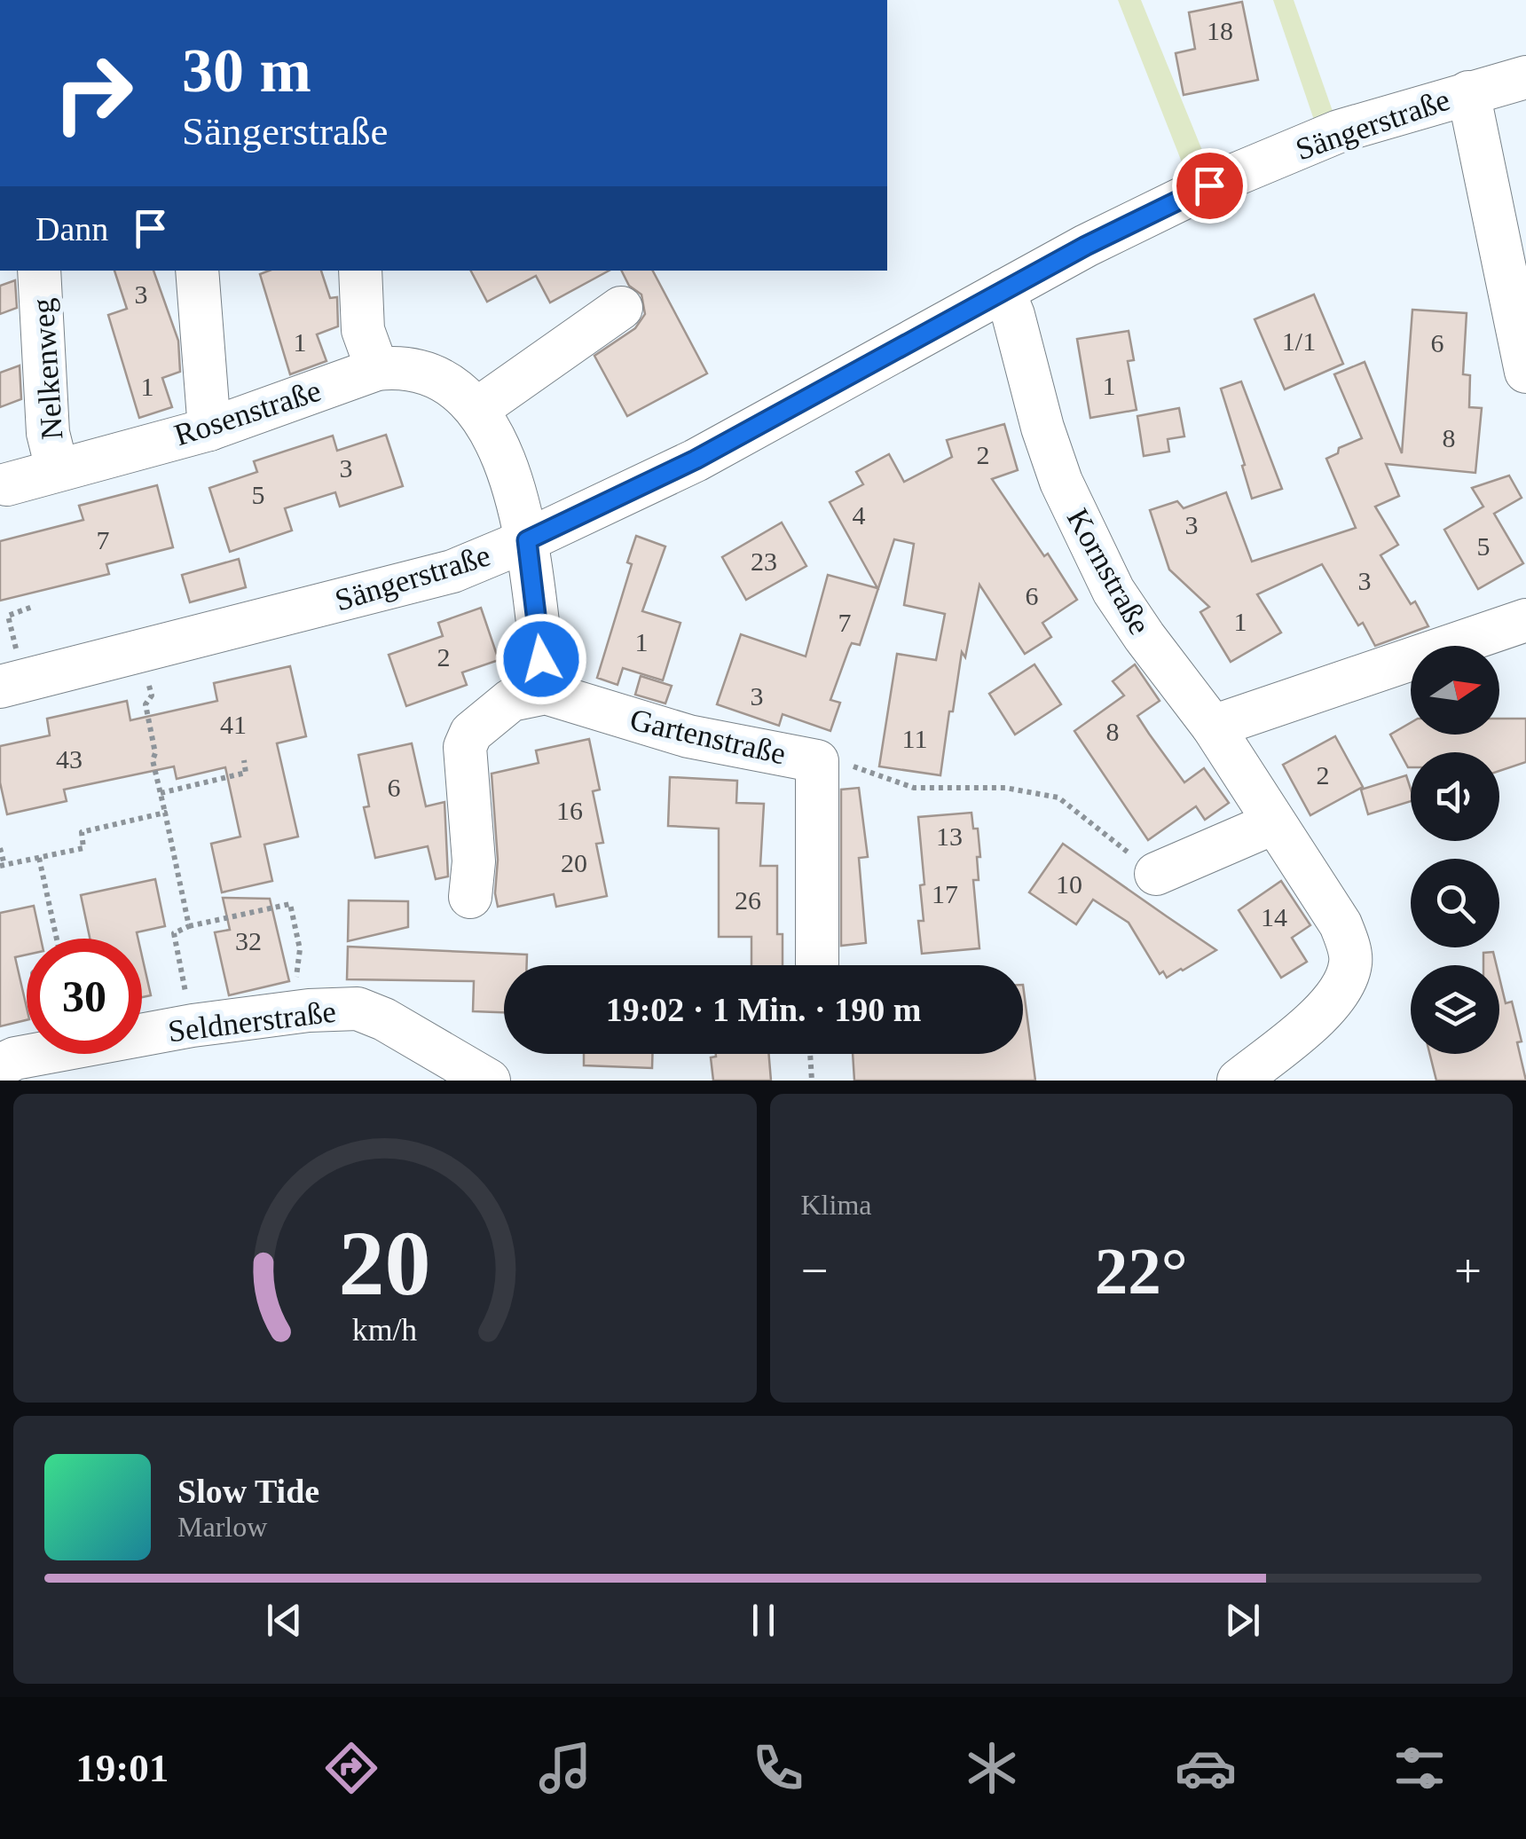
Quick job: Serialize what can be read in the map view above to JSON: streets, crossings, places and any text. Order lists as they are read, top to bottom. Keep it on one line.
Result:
{"streets":{"street":["Sängerstraße","Nelkenweg","Rosenstraße","Kornstraße","Gartenstraße","Seldnerstraße"]},"crossings":[["Sängerstraße","Rosenstraße"],["Sängerstraße","Kornstraße"],["Nelkenweg","Rosenstraße"]],"house_numbers":["18","3","1/1","1","6","1","1","8","2","3","5","4","3","7","5","23","3","6","1","7","1","2","3","41","8","11","43","2","6","16","13","20","10","17","26","14","32"],"north":"right","page":{"turn":["30 m","Sängerstraße"],"then":"Dann","limit":"30","trip":"19:02 · 1 Min. · 190 m","tile":"Klima","heat":["−","22°","+"],"song":["Slow Tide","Marlow"],"tabs":"19:01","gauge":["20","km/h"]}}
